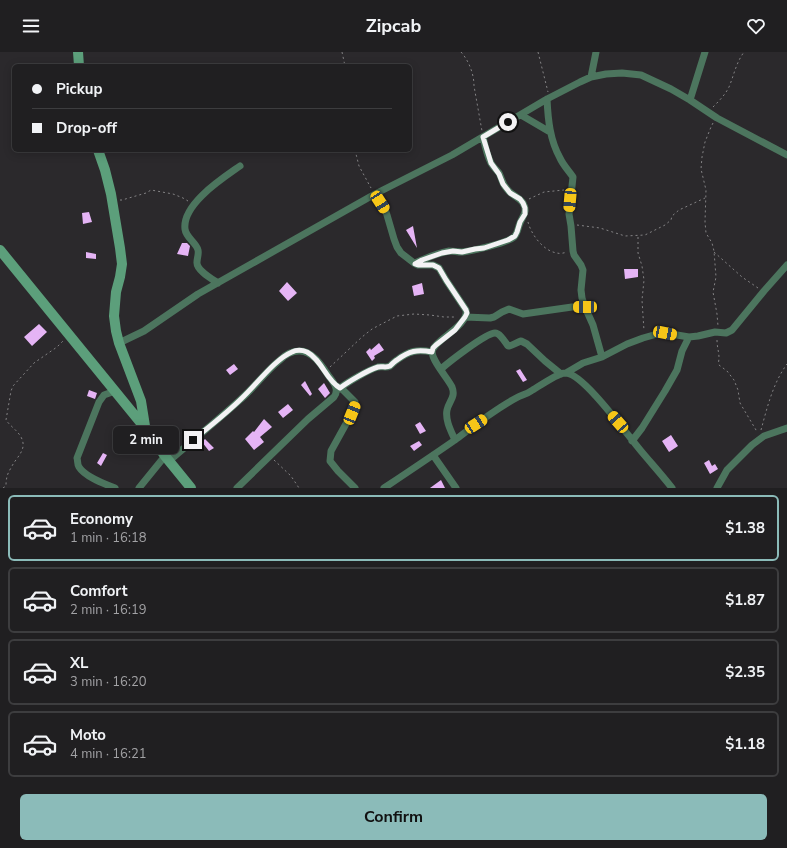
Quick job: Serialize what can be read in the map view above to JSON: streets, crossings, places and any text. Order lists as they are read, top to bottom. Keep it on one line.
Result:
{"page":{"header":"Zipcab","banner":["Pickup","Drop-off"],"bubble":"2 min","list":[{"name":"Economy","note":"1 min · 16:18","value":"$1.38"},{"name":"Comfort","note":"2 min · 16:19","value":"$1.87"},{"name":"XL","note":"3 min · 16:20","value":"$2.35"},{"name":"Moto","note":"4 min · 16:21","value":"$1.18"}],"buttons":"Confirm"}}
